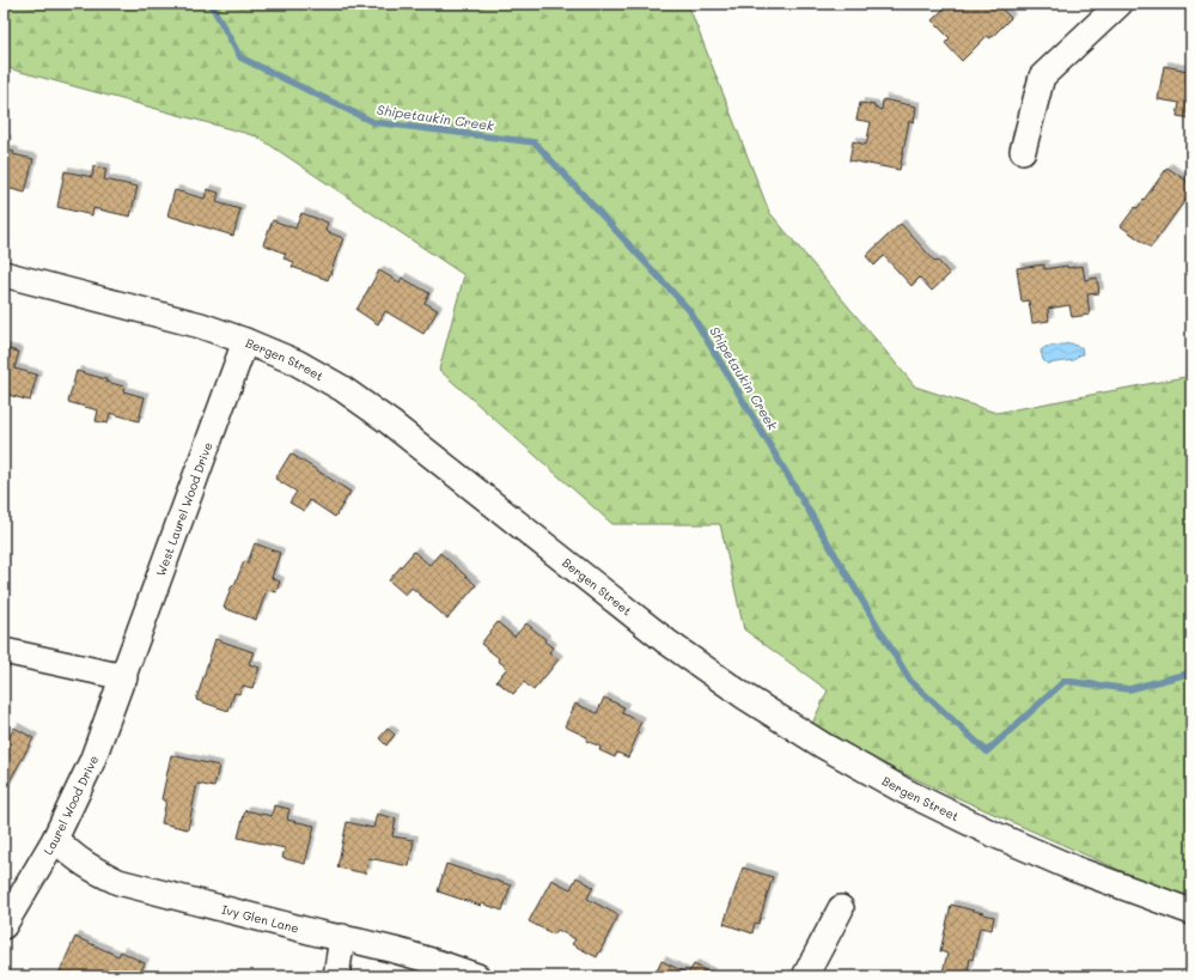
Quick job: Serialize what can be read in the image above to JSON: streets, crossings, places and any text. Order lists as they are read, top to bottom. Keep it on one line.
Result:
{"streets":{"street":["Bergen Street","West Laurel Wood Drive","Laurel Wood Drive","Ivy Glen Lane"]},"crossings":[["Bergen Street","West Laurel Wood Drive"],["West Laurel Wood Drive","Laurel Wood Drive"],["Laurel Wood Drive","Ivy Glen Lane"]],"water":["Shipetaukin Creek"]}
